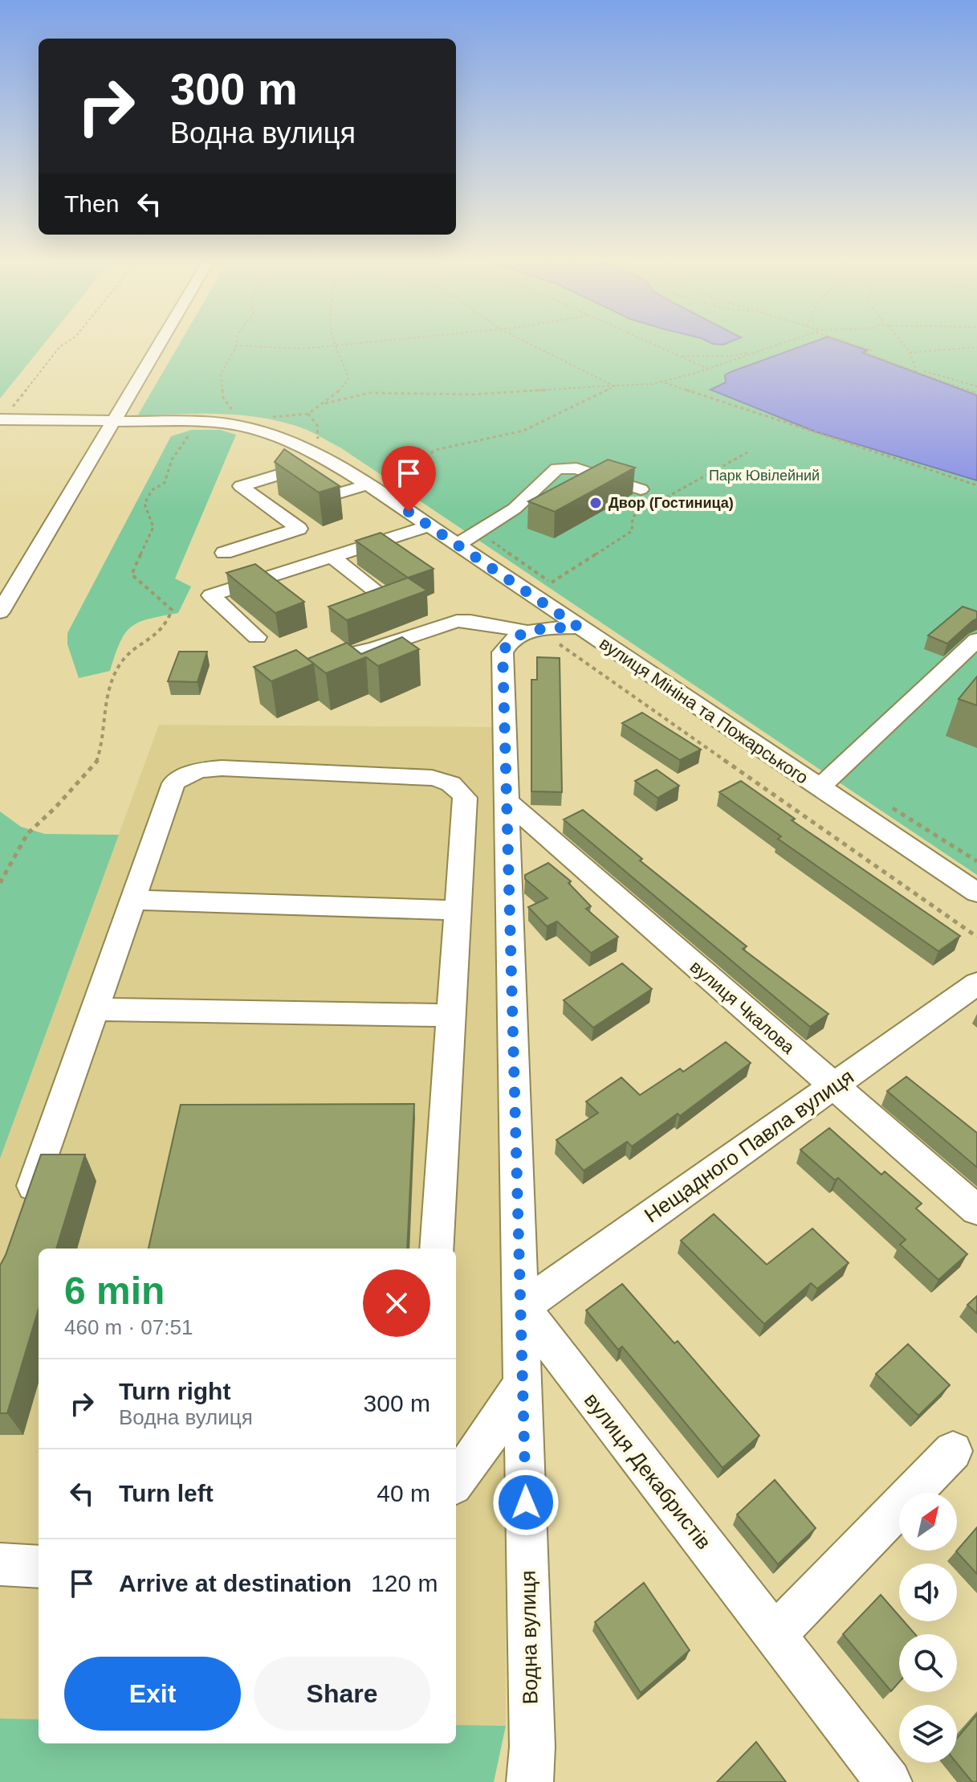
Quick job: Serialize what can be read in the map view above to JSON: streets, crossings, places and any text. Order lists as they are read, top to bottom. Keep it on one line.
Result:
{"streets":{"street":["вулиця Мініна та Пожарського","вулиця Чкалова","Нещадного Павла вулиця","вулиця Декабристів","Водна вулиця"]},"crossings":[["вулиця Чкалова","Нещадного Павла вулиця"],["вулиця Чкалова","Водна вулиця"],["Нещадного Павла вулиця","вулиця Декабристів"],["Нещадного Павла вулиця","Водна вулиця"],["вулиця Декабристів","Водна вулиця"]],"parks":["Парк Ювілейний"],"places":["Двор (Гостиница)"],"north":"top right","page":{"turn":["300 m","Водна вулиця"],"then":"Then","heading":["6 min","460 m · 07:51"],"list":[{"name":"Turn right","note":"Водна вулиця","value":"300 m"},{"name":"Turn left","value":"40 m"},{"name":"Arrive at destination","value":"120 m"}],"buttons":["Exit","Share"]}}
